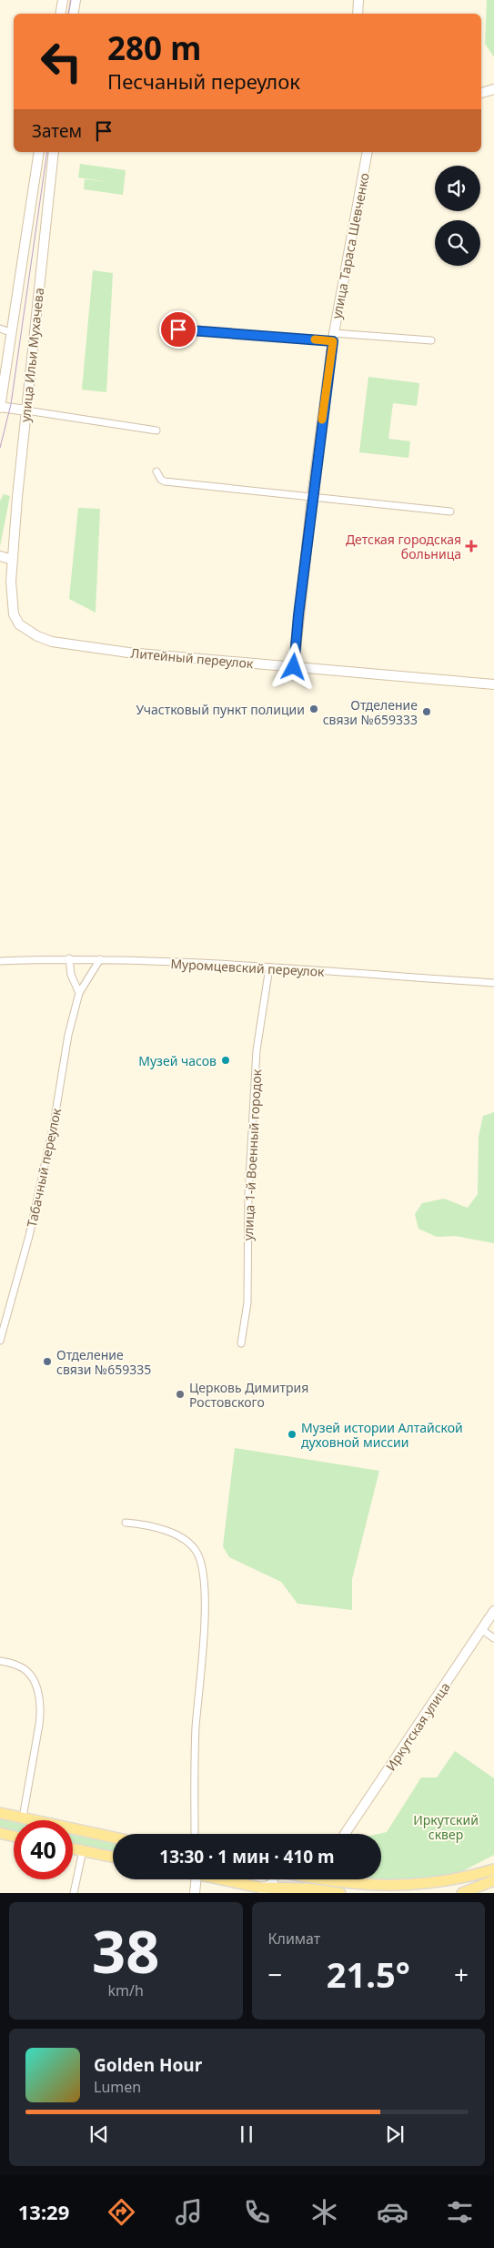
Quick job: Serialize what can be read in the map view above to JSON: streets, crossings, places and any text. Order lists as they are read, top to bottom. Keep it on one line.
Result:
{"streets":{"main road":["улица Тараса Шевченко","улица Ильи Мухачева","Литейный переулок","Иркутская улица"],"street":["Муромцевский переулок","улица 1-й Военный городок","Табачный переулок"]},"crossings":[["улица Тараса Шевченко","Литейный переулок"],["улица Ильи Мухачева","Литейный переулок"],["Муромцевский переулок","улица 1-й Военный городок"],["Муромцевский переулок","Табачный переулок"]],"parks":["Иркутский сквер"],"places":{"health":["Детская городская больница"],"other":["Участковый пункт полиции","Отделение связи №659333","Музей часов","Отделение связи №659335","Церковь Димитрия Ростовского","Музей истории Алтайской духовной миссии"]},"page":{"turn":["280 m","Песчаный переулок"],"then":"Затем","limit":"40","trip":"13:30 · 1 мин · 410 m","tile":[["38","km/h"],"Климат"],"heat":["−","21.5°","+"],"song":["Golden Hour","Lumen"],"tabs":"13:29"}}
